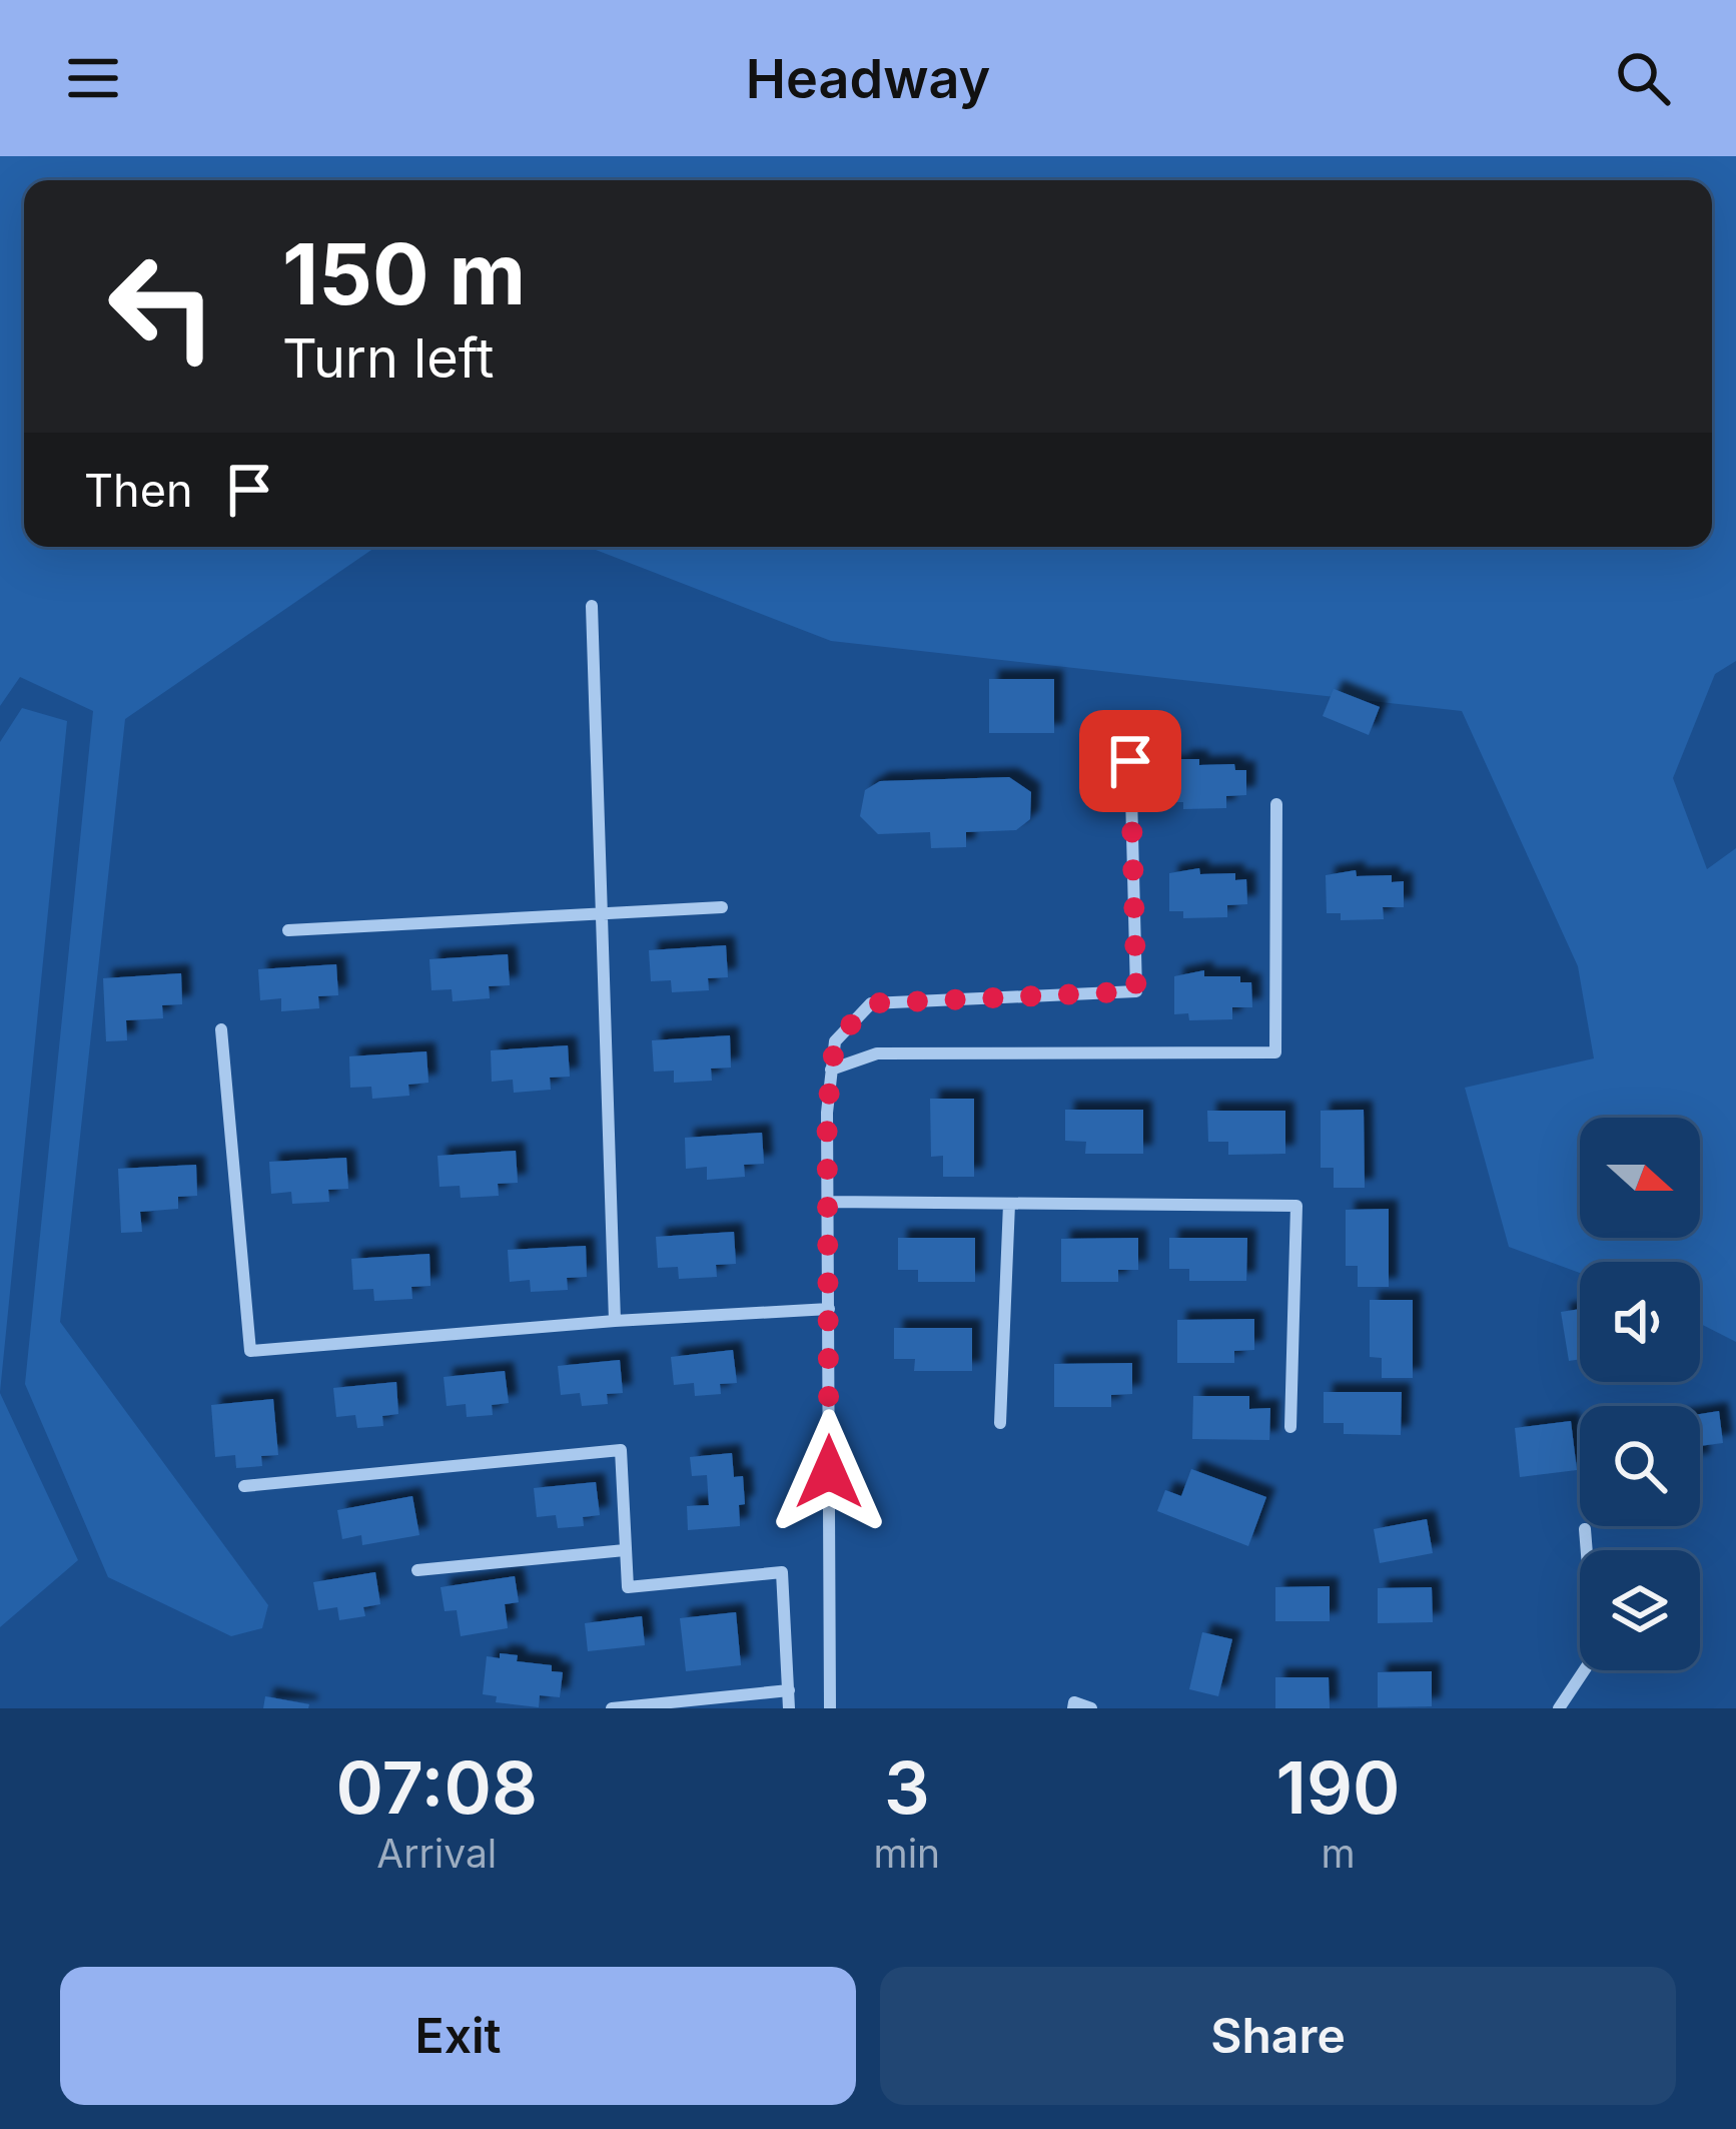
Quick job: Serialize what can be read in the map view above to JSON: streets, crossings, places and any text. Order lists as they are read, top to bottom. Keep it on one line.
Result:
{"north":"right","page":{"header":"Headway","turn":["150 m","Turn left"],"then":"Then","eta":["07:08","Arrival","3","min","190","m"],"buttons":["Exit","Share"]}}
